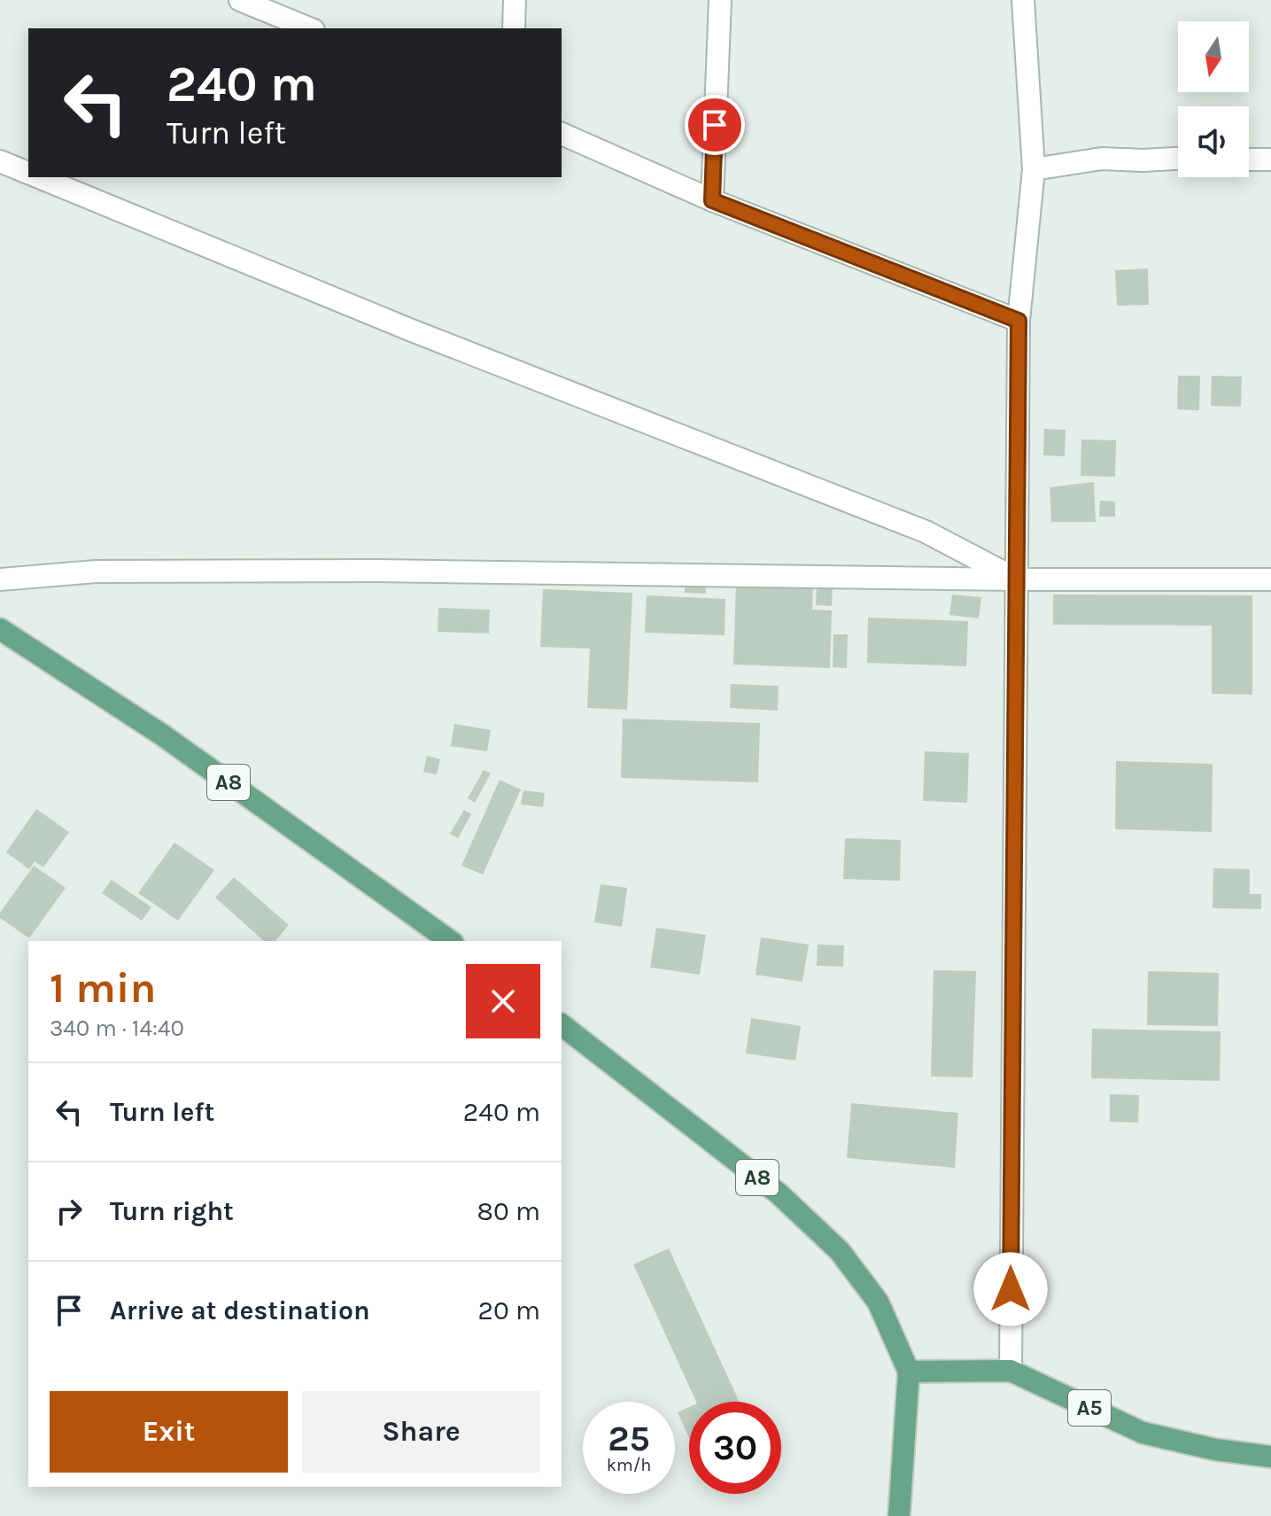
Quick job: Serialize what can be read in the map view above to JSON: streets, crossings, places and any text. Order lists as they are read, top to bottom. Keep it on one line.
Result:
{"streets":{"main road":["A8","A5"]},"crossings":[["A8","A5"]],"north":"bottom","page":{"turn":["240 m","Turn left"],"heading":["1 min","340 m · 14:40"],"list":[{"name":"Turn left","value":"240 m"},{"name":"Turn right","value":"80 m"},{"name":"Arrive at destination","value":"20 m"}],"buttons":["Exit","Share"],"speed":"25 km/h","limit":"30"}}
